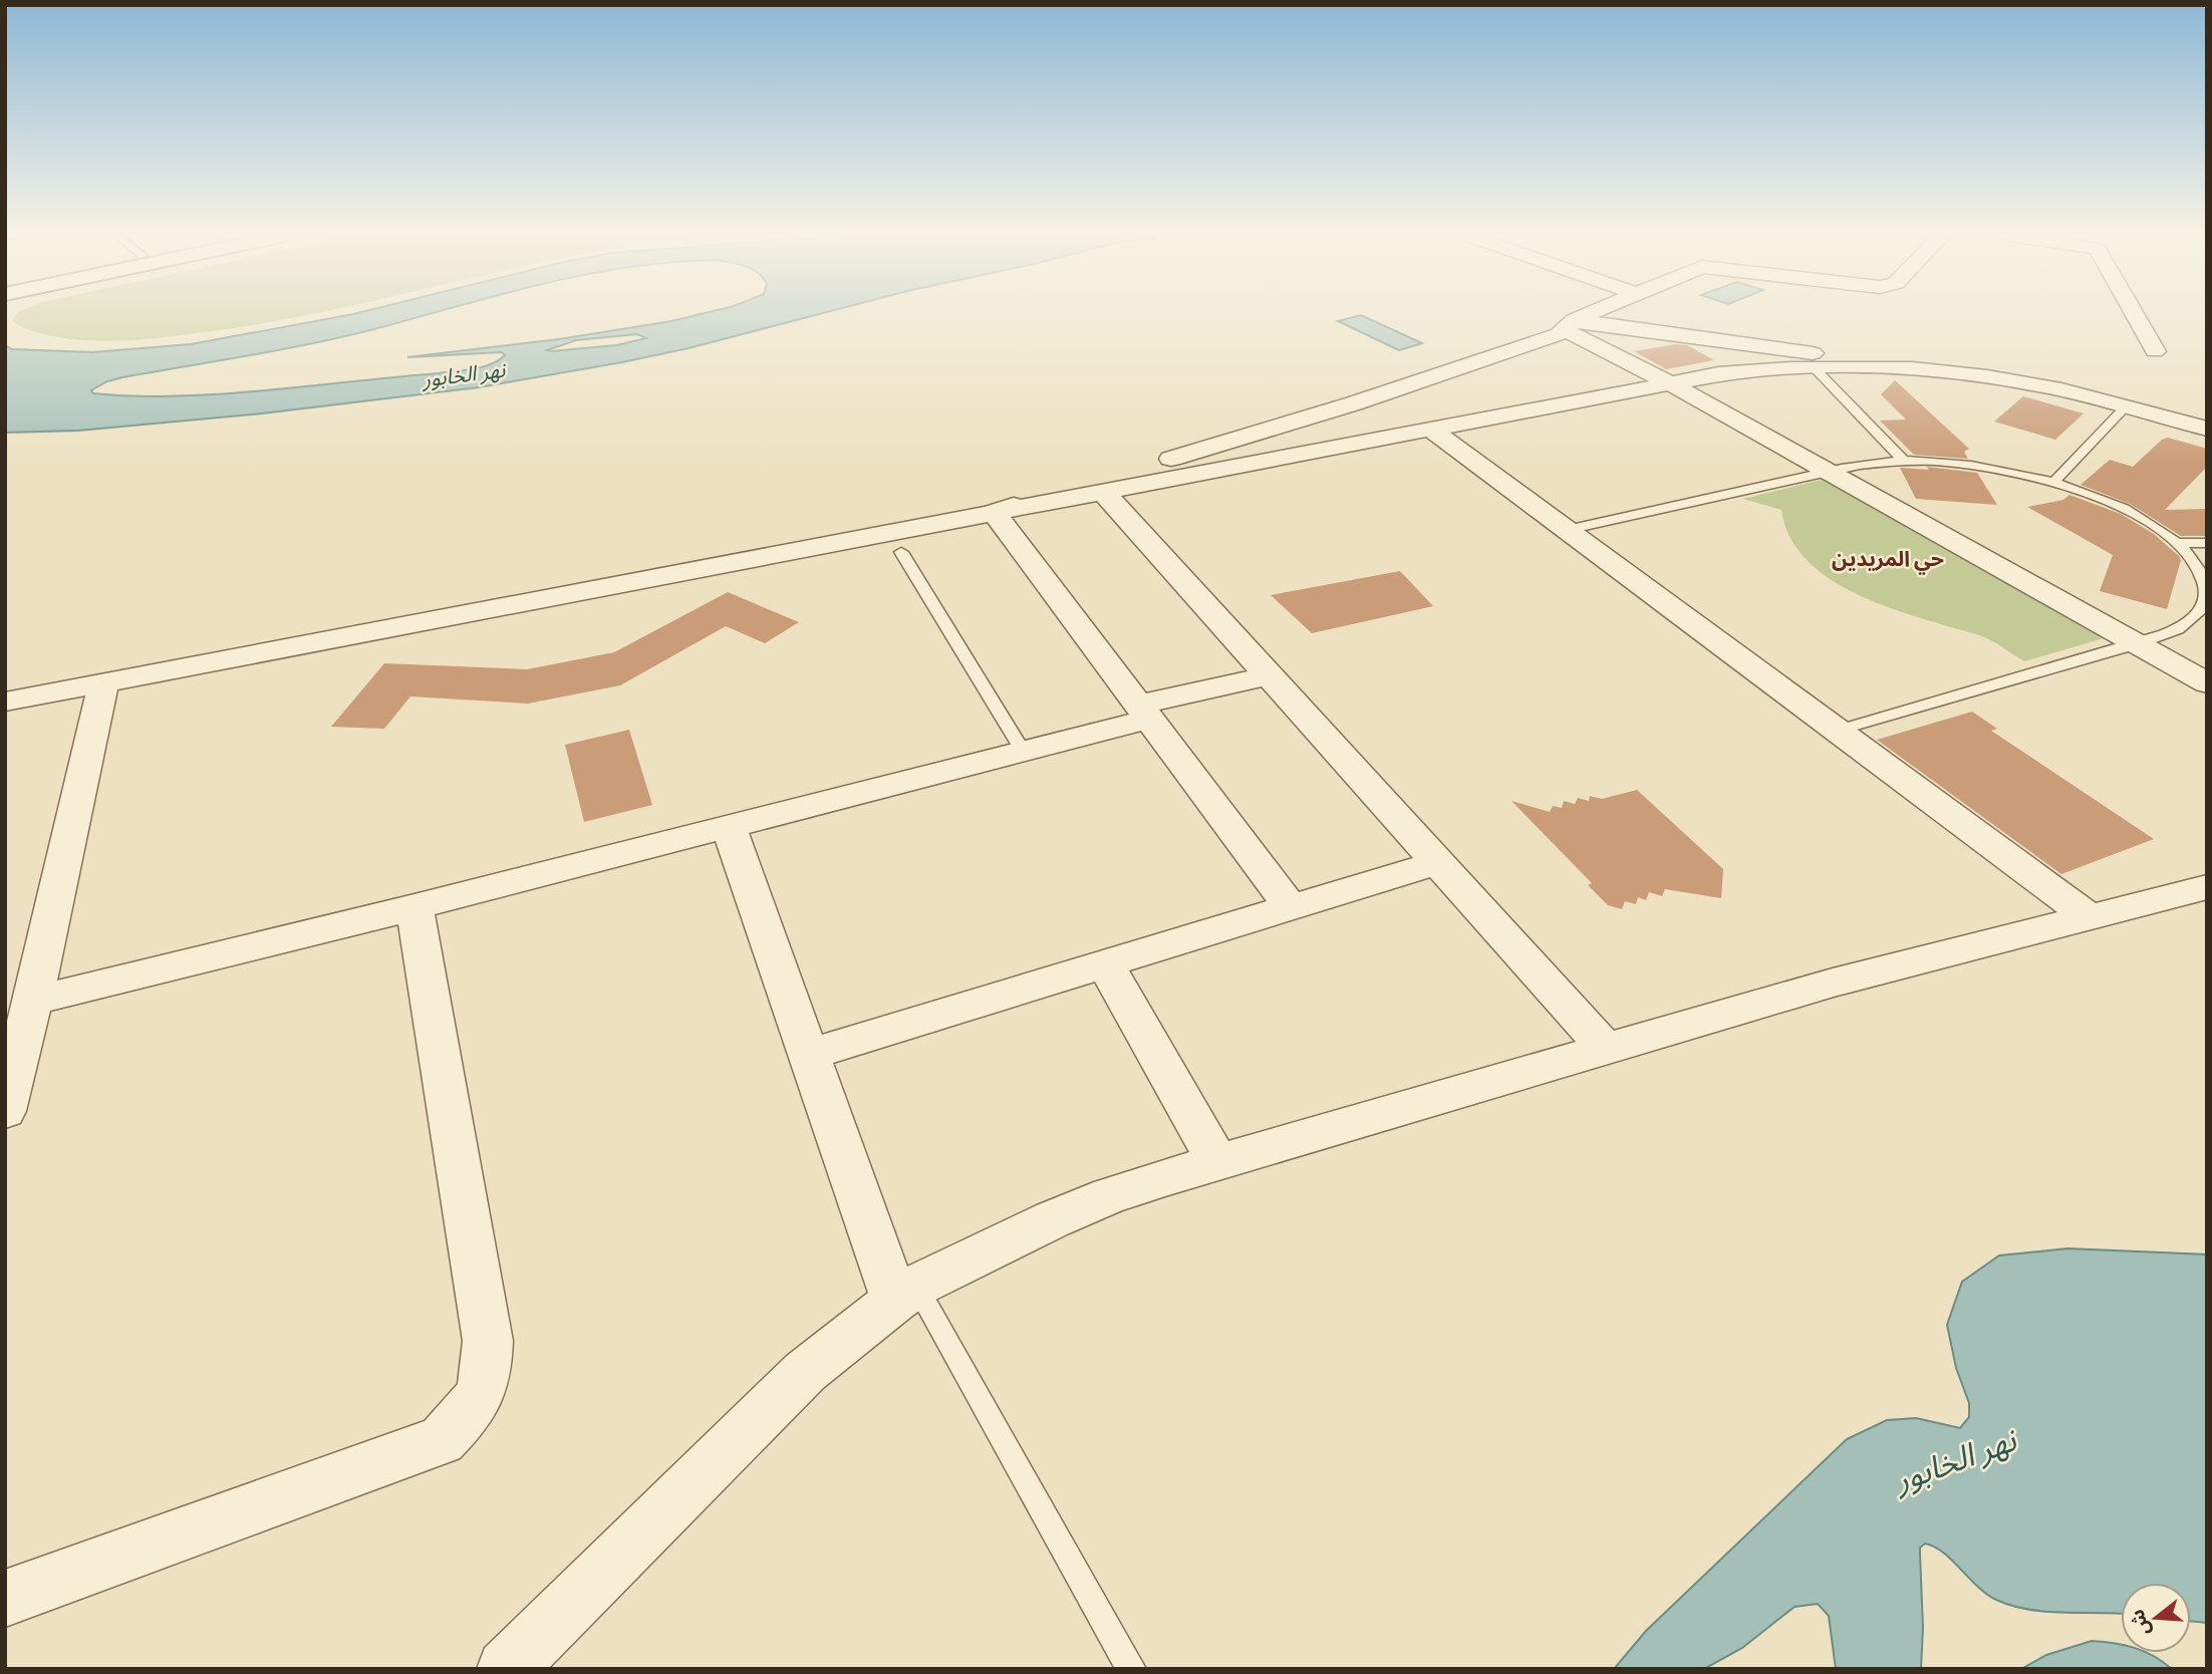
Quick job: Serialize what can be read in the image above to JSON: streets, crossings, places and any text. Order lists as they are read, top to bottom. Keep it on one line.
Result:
{"districts":["حي المريدين"],"water":["نهر الخابور"],"north":"left"}
